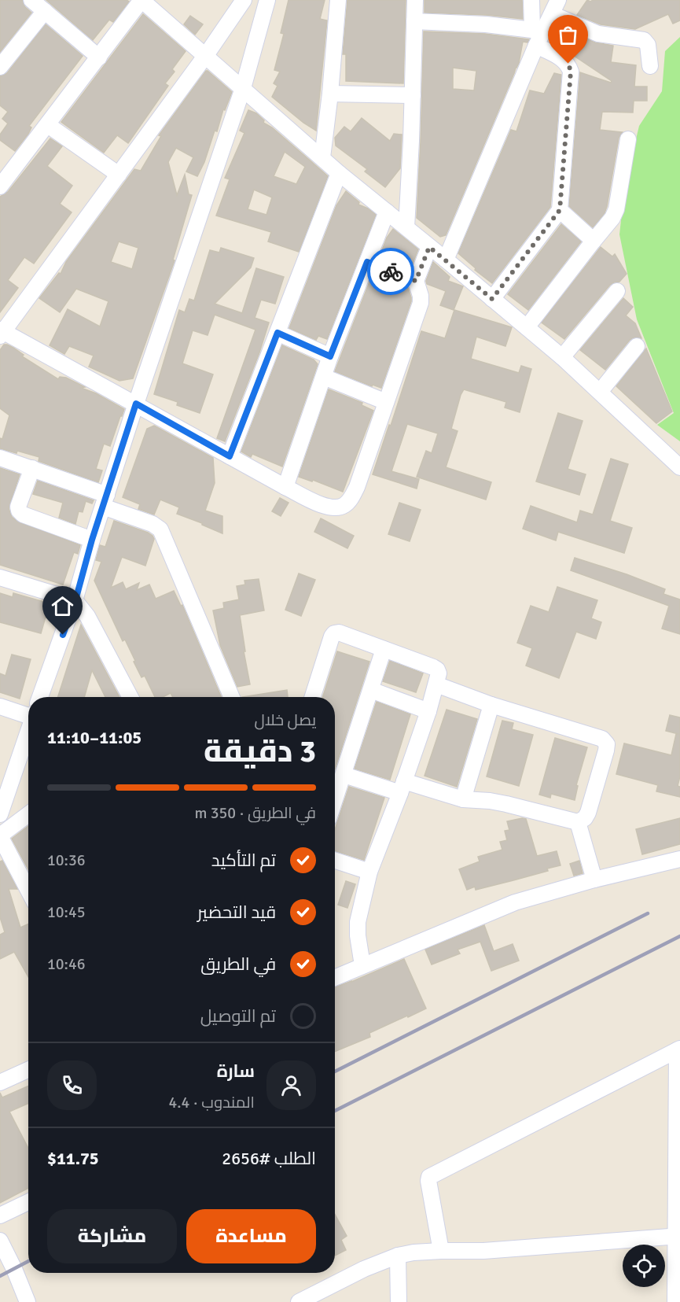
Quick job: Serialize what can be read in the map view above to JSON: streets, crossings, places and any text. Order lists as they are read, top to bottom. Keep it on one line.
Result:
{"page":{"heading":["3 دقيقة","يصل خلال","11:05–11:10"],"panel":["سارة","المندوب · 4.4","الطلب #2656","$11.75"],"bar":"في الطريق · 350 m","list":[["تم التأكيد","10:36"],["قيد التحضير","10:45"],["في الطريق","10:46"],"تم التوصيل"],"buttons":["مساعدة","مشاركة"]}}
